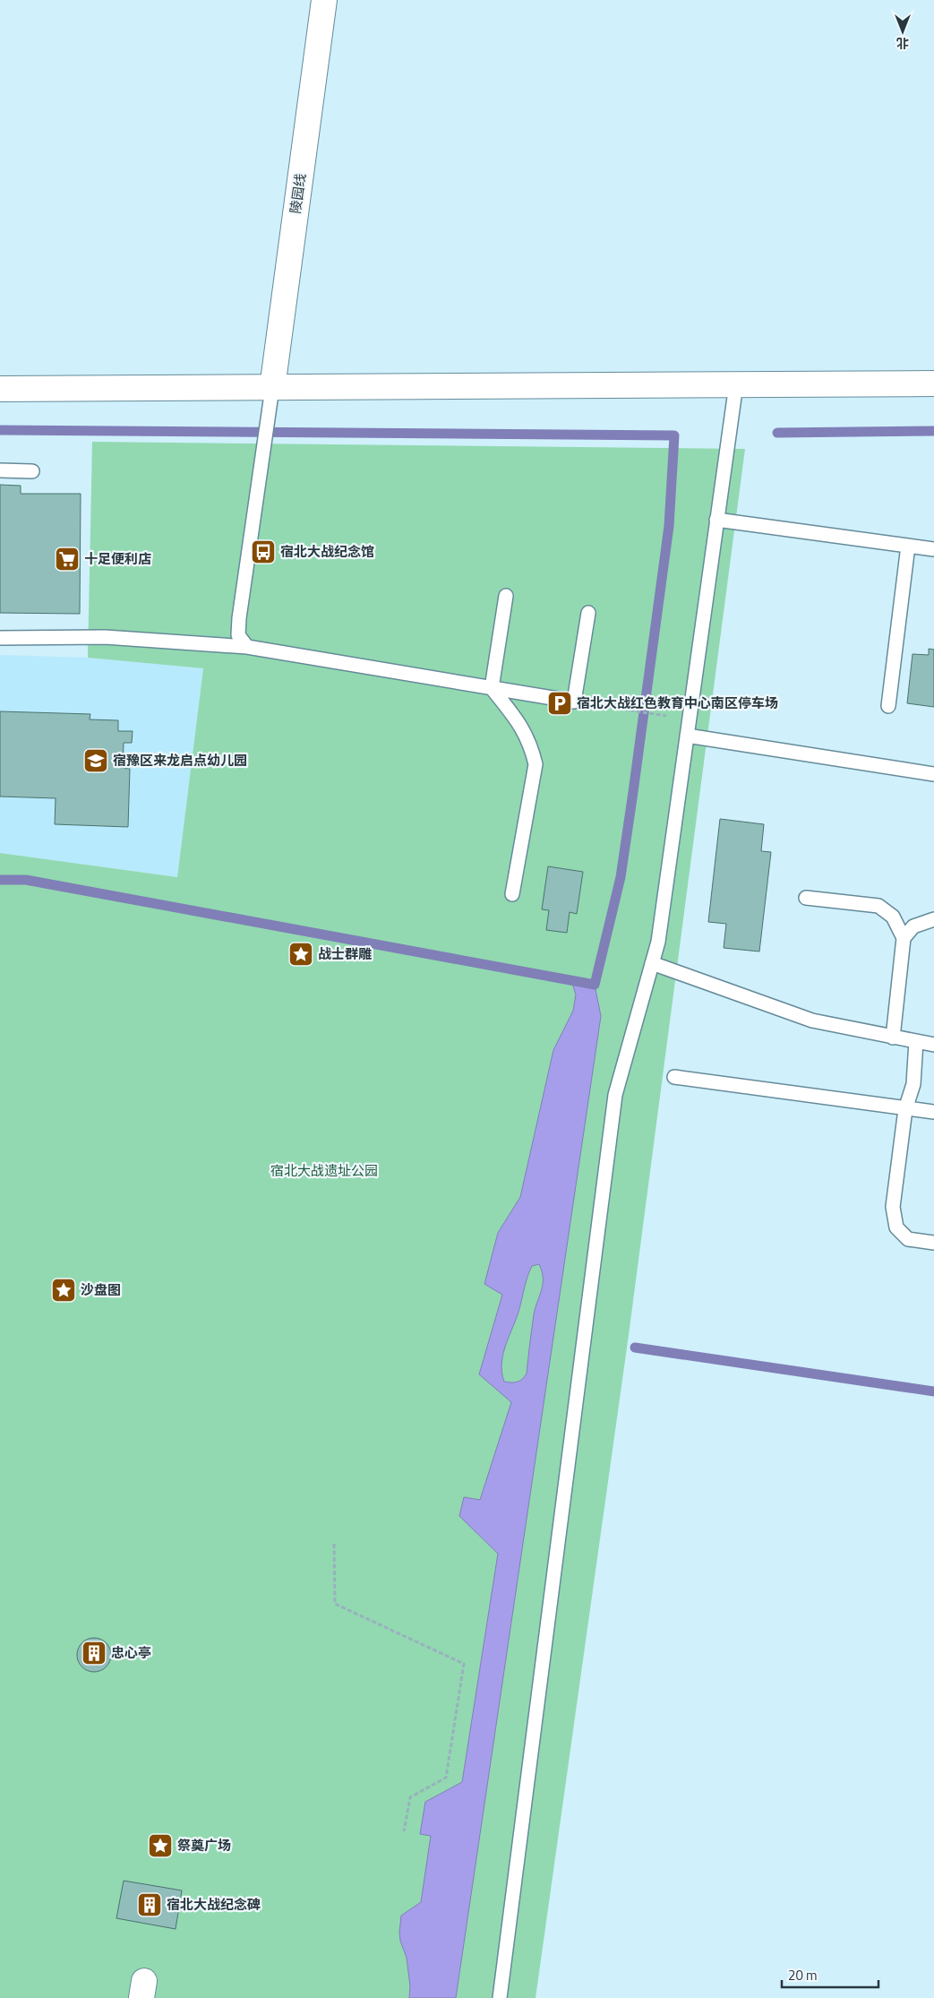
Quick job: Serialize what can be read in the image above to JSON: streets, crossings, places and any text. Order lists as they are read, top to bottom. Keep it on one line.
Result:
{"streets":{"street":["陵园线"]},"parks":["宿北大战遗址公园"],"places":{"bus stop":["宿北大战纪念馆"],"supermarket":["十足便利店"],"parking":["宿北大战红色教育中心南区停车场"],"school or university":["宿豫区来龙启点幼儿园"],"place":["战士群雕","沙盘图","祭奠广场"],"building":["忠心亭","宿北大战纪念碑"]},"scale_bar":"20 m","north":"bottom"}
